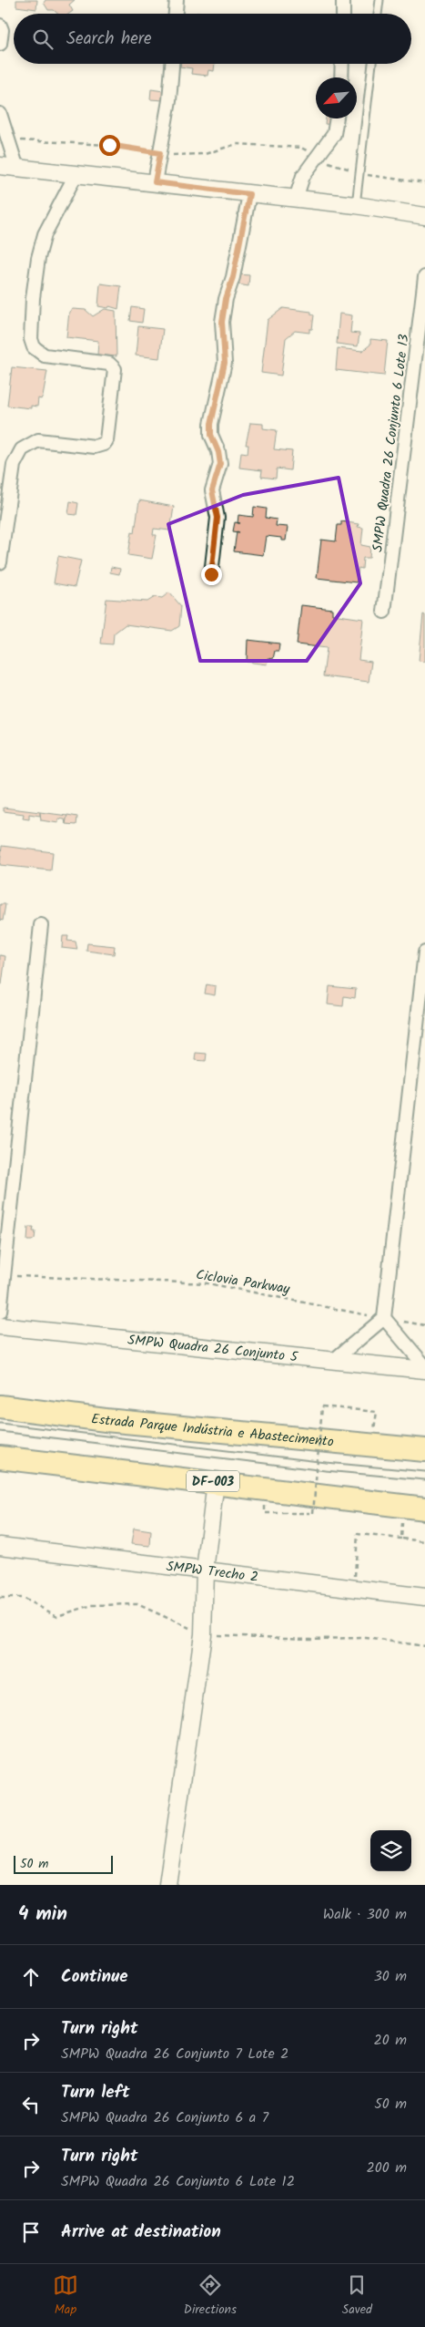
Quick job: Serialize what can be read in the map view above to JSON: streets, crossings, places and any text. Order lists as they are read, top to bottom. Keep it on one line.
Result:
{"streets":{"highway":["Estrada Parque Indústria e Abastecimento","DF-003"],"street":["SMPW Quadra 26 Conjunto 6 Lote 13","SMPW Quadra 26 Conjunto 5","SMPW Trecho 2"],"path":["Ciclovia Parkway"]},"scale_bar":"50 m","north":"bottom left","page":{"search":"Search here","scale":"50 m","heading":["4 min","Walk · 300 m"],"list":[["Continue","30 m"],["Turn right","SMPW Quadra 26 Conjunto 7 Lote 2","20 m"],["Turn left","SMPW Quadra 26 Conjunto 6 a 7","50 m"],["Turn right","SMPW Quadra 26 Conjunto 6 Lote 12","200 m"],"Arrive at destination"],"nav":["Map","Directions","Saved"]}}
